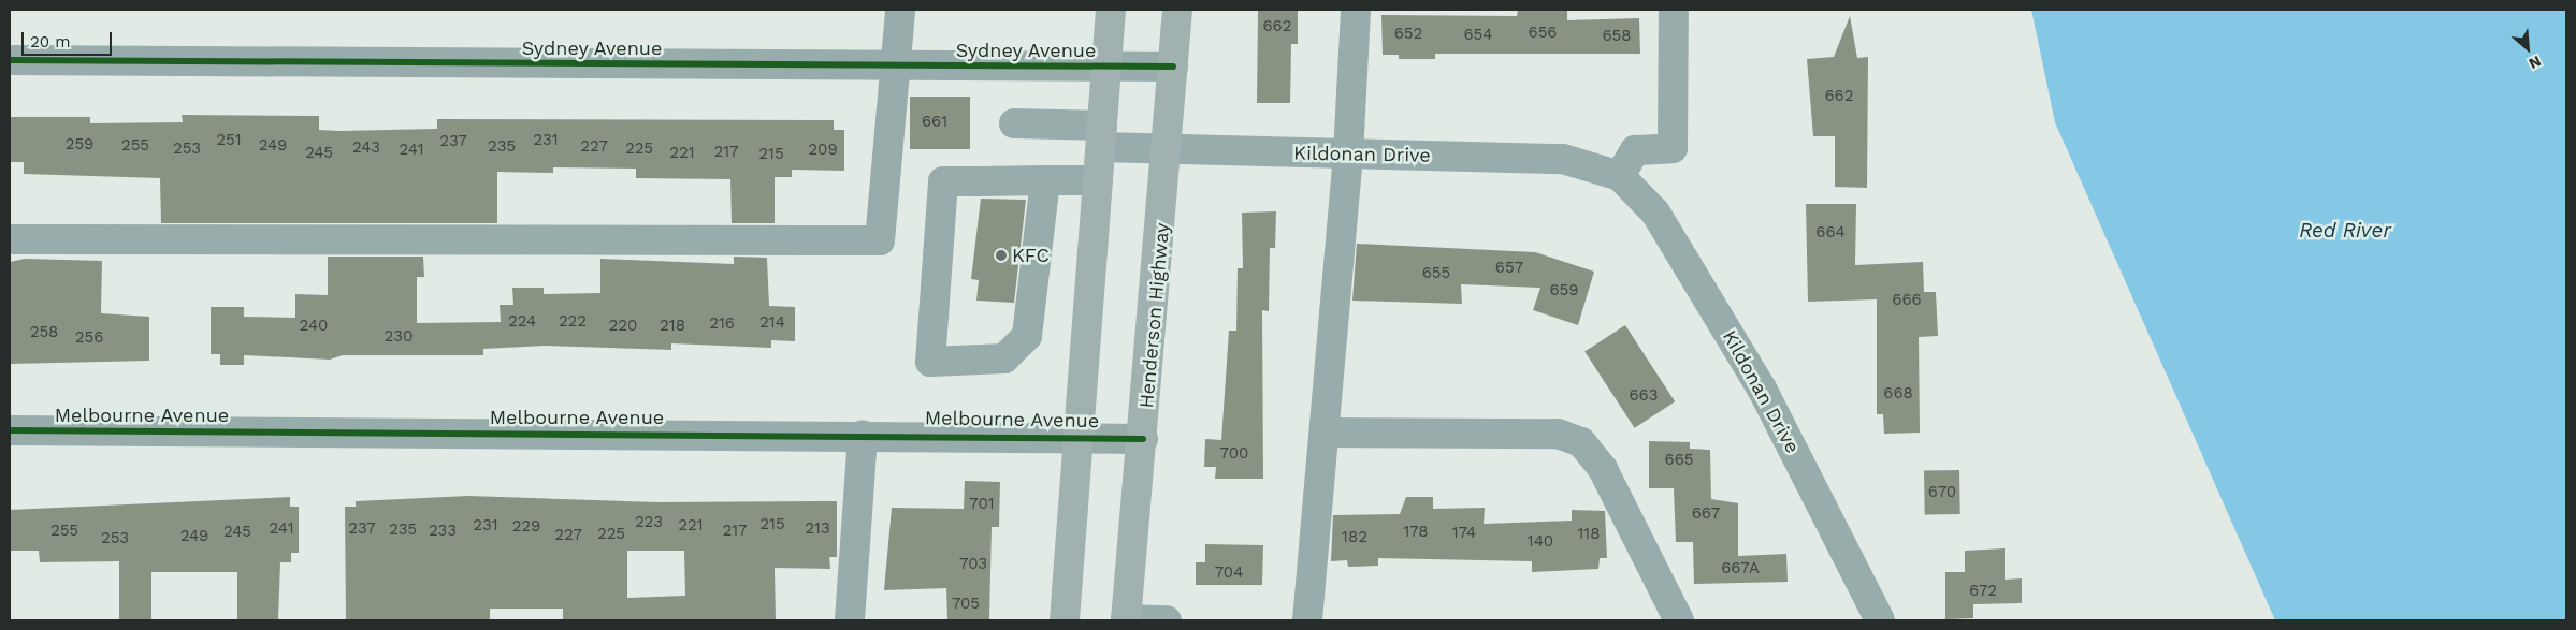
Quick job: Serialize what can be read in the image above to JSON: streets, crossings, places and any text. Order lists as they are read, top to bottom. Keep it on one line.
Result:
{"streets":{"main road":["Henderson Highway"],"street":["Sydney Avenue","Kildonan Drive","Melbourne Avenue"]},"crossings":[["Sydney Avenue","Henderson Highway"],["Kildonan Drive","Henderson Highway"],["Henderson Highway","Melbourne Avenue"]],"water":["Red River"],"places":["KFC"],"house_numbers":["662","656","652","654","658","662","661","251","231","237","259","255","249","235","227","243","253","225","241","209","217","245","221","215","664","657","655","659","666","224","222","214","216","240","220","218","258","230","256","668","663","700","665","670","701","667","223","215","231","221","229","241","237","213","235","255","233","217","245","178","174","225","118","227","249","182","253","140","703","667A","704","672","705"],"scale_bar":"20 m","north":"bottom right"}
